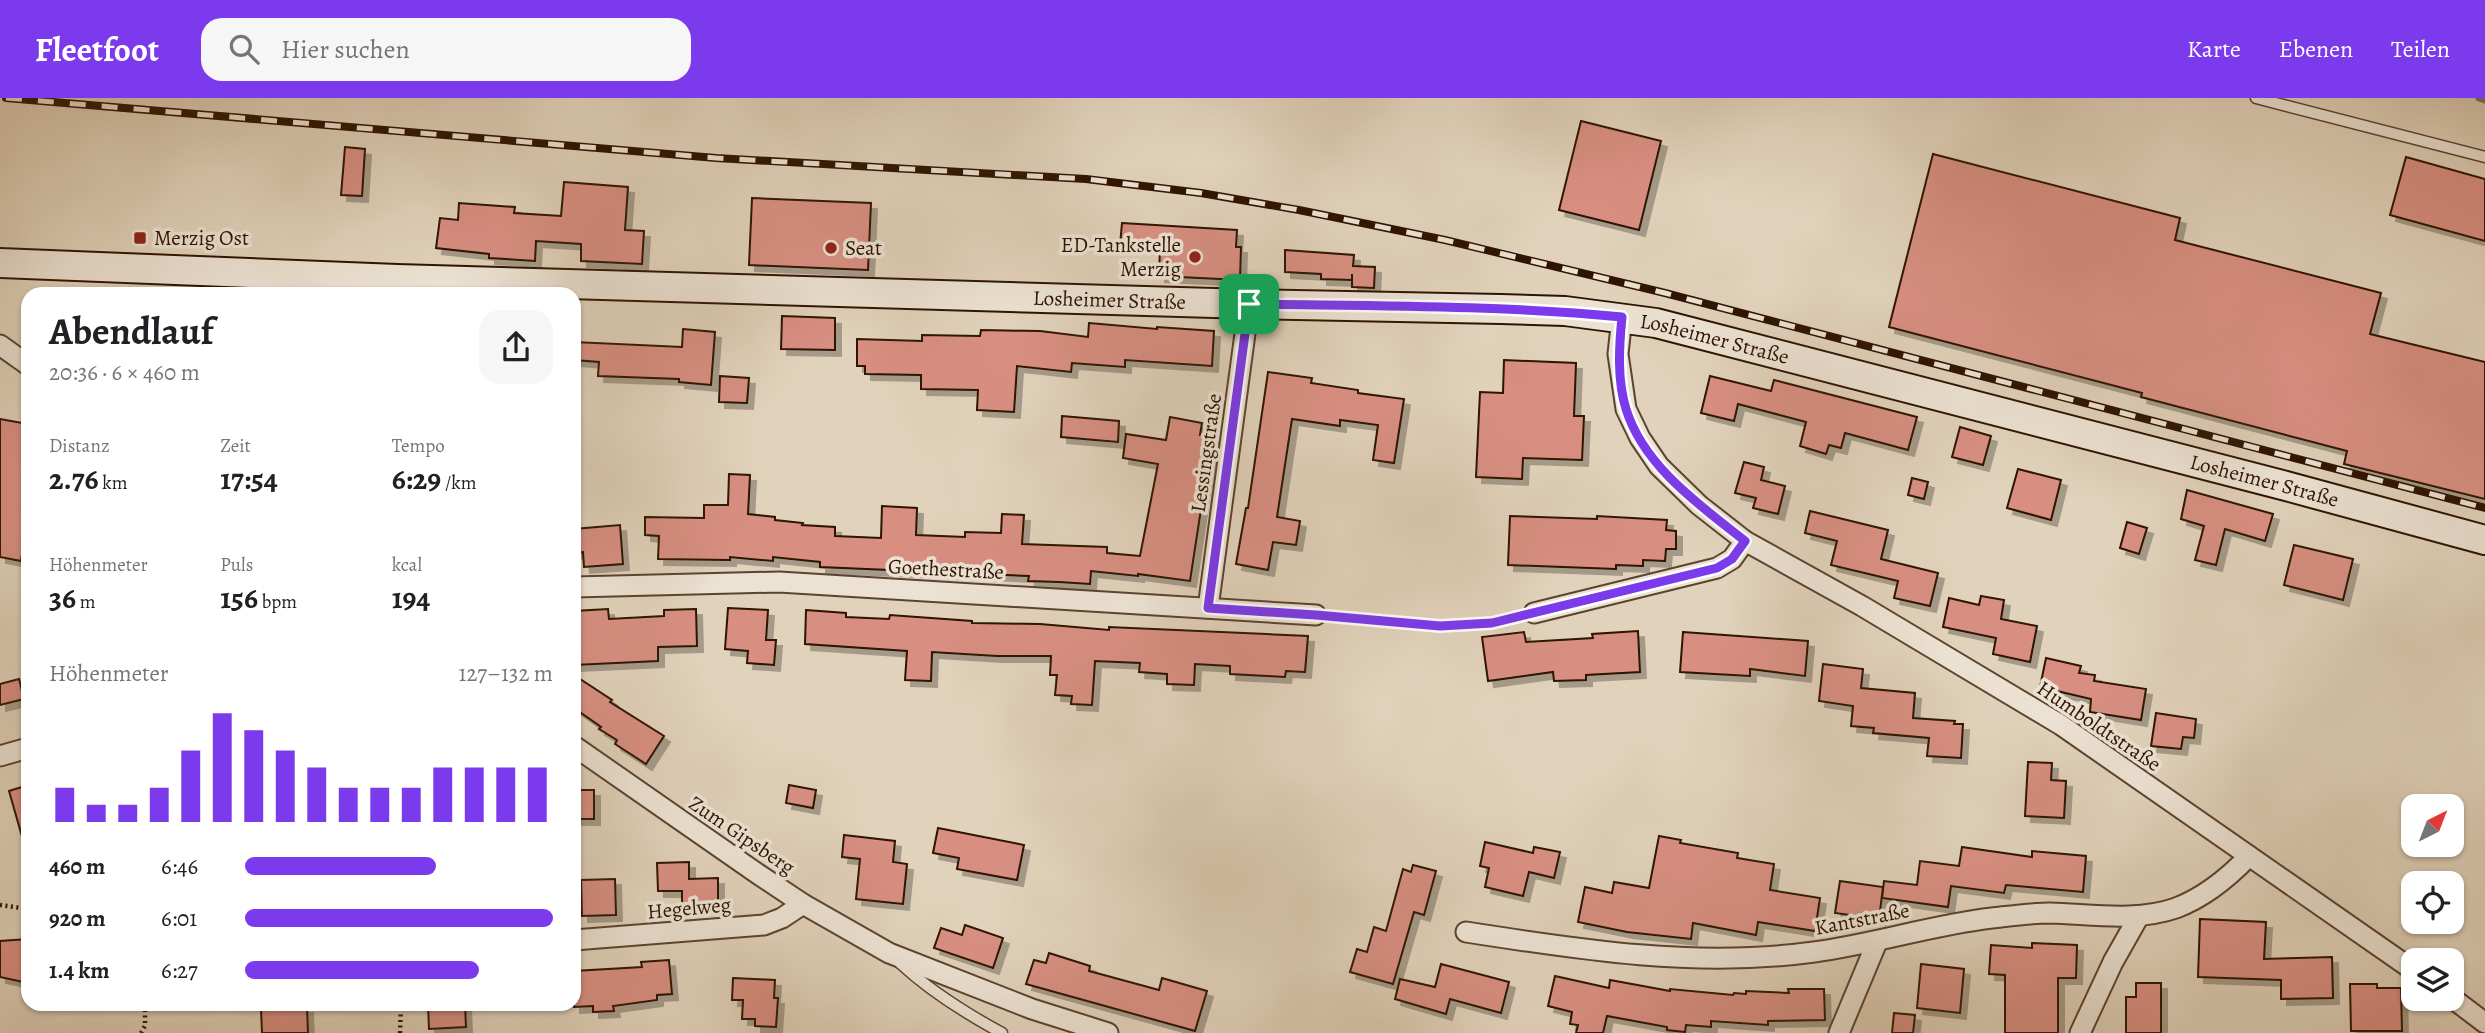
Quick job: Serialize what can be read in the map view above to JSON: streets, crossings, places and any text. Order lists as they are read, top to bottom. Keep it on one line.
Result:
{"streets":{"main road":["Losheimer Straße"],"street":["Lessingstraße","Goethestraße","Humboldtstraße","Zum Gipsberg","Hegelweg","Kantstraße"]},"crossings":[["Losheimer Straße","Lessingstraße"],["Losheimer Straße","Humboldtstraße"],["Lessingstraße","Goethestraße"],["Humboldtstraße","Kantstraße"],["Zum Gipsberg","Hegelweg"]],"places":{"transit":["Merzig Ost"],"other":["Seat","ED-Tankstelle Merzig"]},"north":"top right","page":{"header":"Fleetfoot","search":"Hier suchen","nav":["Karte","Ebenen","Teilen"],"heading":["Abendlauf","20:36 · 6 × 460 m"],"stats":[["Distanz","2.76 km"],["Zeit","17:54"],["Tempo","6:29 /km"],["Höhenmeter","36 m"],["Puls","156 bpm"],["kcal","194"]],"chart":["Höhenmeter","127–132 m"],"list":[{"name":"460 m","note":"6:46"},{"name":"920 m","note":"6:01"},{"name":"1.4 km","note":"6:27"}]}}
